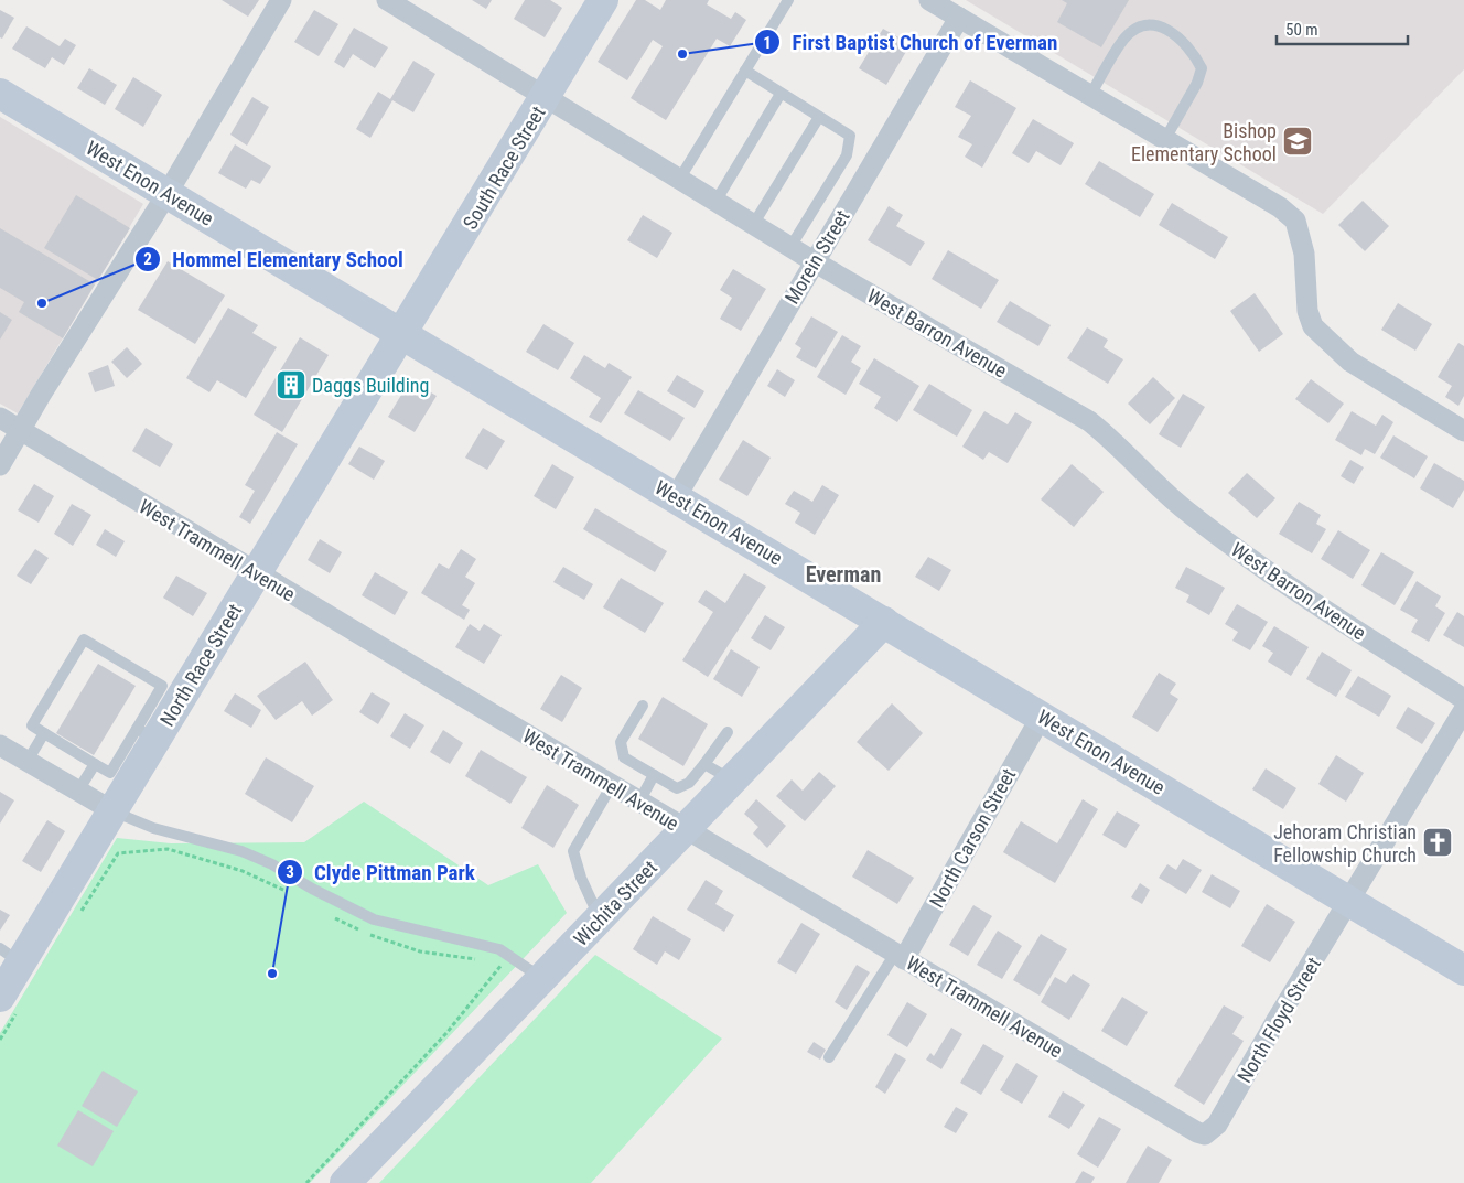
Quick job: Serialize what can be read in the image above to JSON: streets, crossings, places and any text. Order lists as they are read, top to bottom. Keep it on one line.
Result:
{"streets":{"street":["South Race Street","West Enon Avenue","Morein Street","West Barron Avenue","West Trammell Avenue","North Race Street","North Carson Street","Wichita Street","North Floyd Street"]},"crossings":[["South Race Street","West Enon Avenue"],["South Race Street","West Barron Avenue"],["South Race Street","North Race Street"],["West Enon Avenue","Morein Street"],["West Enon Avenue","North Race Street"],["West Enon Avenue","North Carson Street"],["West Enon Avenue","Wichita Street"],["West Enon Avenue","North Floyd Street"],["Morein Street","West Barron Avenue"],["West Trammell Avenue","North Race Street"],["West Trammell Avenue","North Carson Street"],["West Trammell Avenue","Wichita Street"],["West Trammell Avenue","North Floyd Street"]],"districts":["Everman"],"places":{"other":["First Baptist Church of Everman","Hommel Elementary School","Clyde Pittman Park"],"school or university":["Bishop Elementary School"],"building":["Daggs Building"],"church":["Jehoram Christian Fellowship Church"]},"scale_bar":"50 m"}
